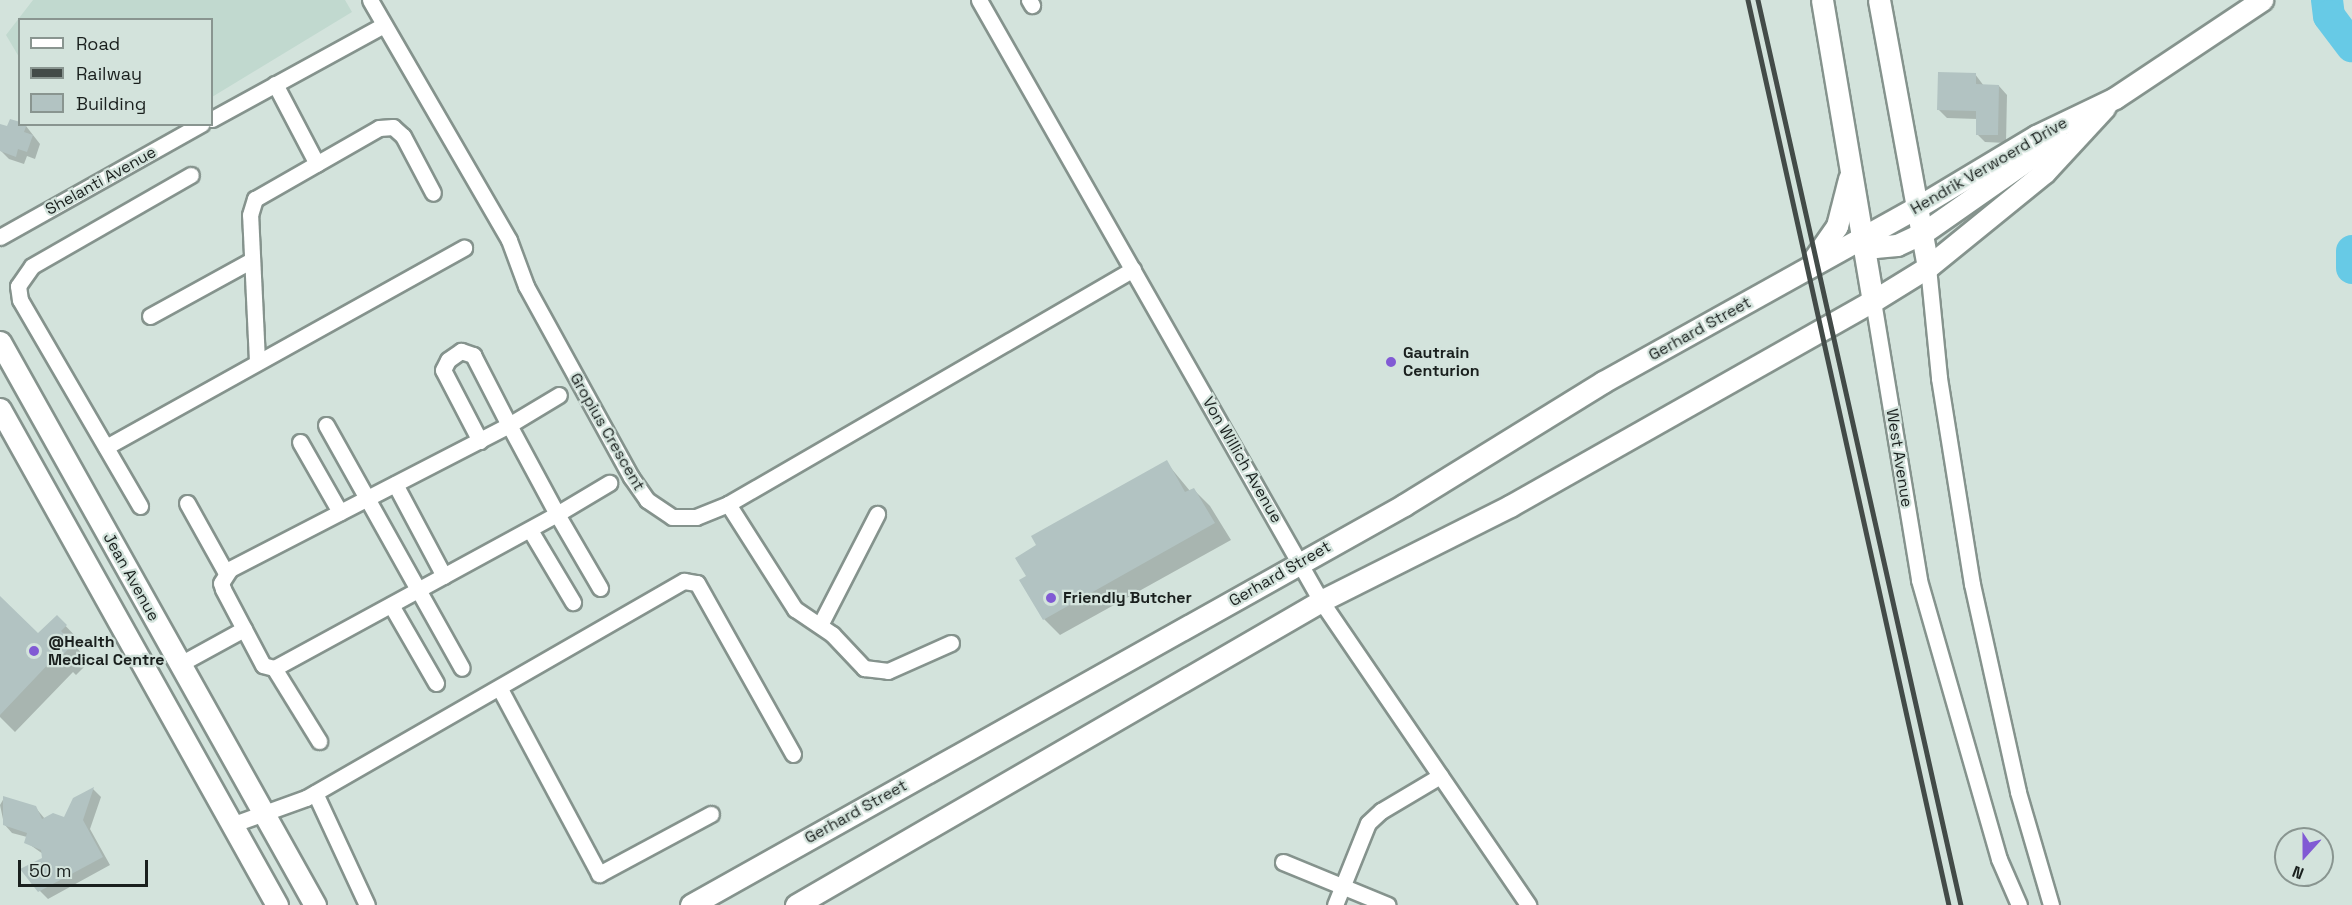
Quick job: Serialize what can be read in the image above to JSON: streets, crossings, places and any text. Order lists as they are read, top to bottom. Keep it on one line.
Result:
{"streets":{"street":["Hendrik Verwoerd Drive","Shelanti Avenue","Gerhard Street","Gropius Crescent","West Avenue","Von Willich Avenue","Jean Avenue"]},"crossings":[["Hendrik Verwoerd Drive","Gerhard Street"],["Hendrik Verwoerd Drive","West Avenue"],["Gerhard Street","West Avenue"],["Gerhard Street","Von Willich Avenue"],["Gropius Crescent","Von Willich Avenue"]],"places":["Gautrain Centurion","Friendly Butcher","@Health Medical Centre"],"legend":["Road","Railway","Building"],"scale_bar":"50 m","north":"bottom"}
